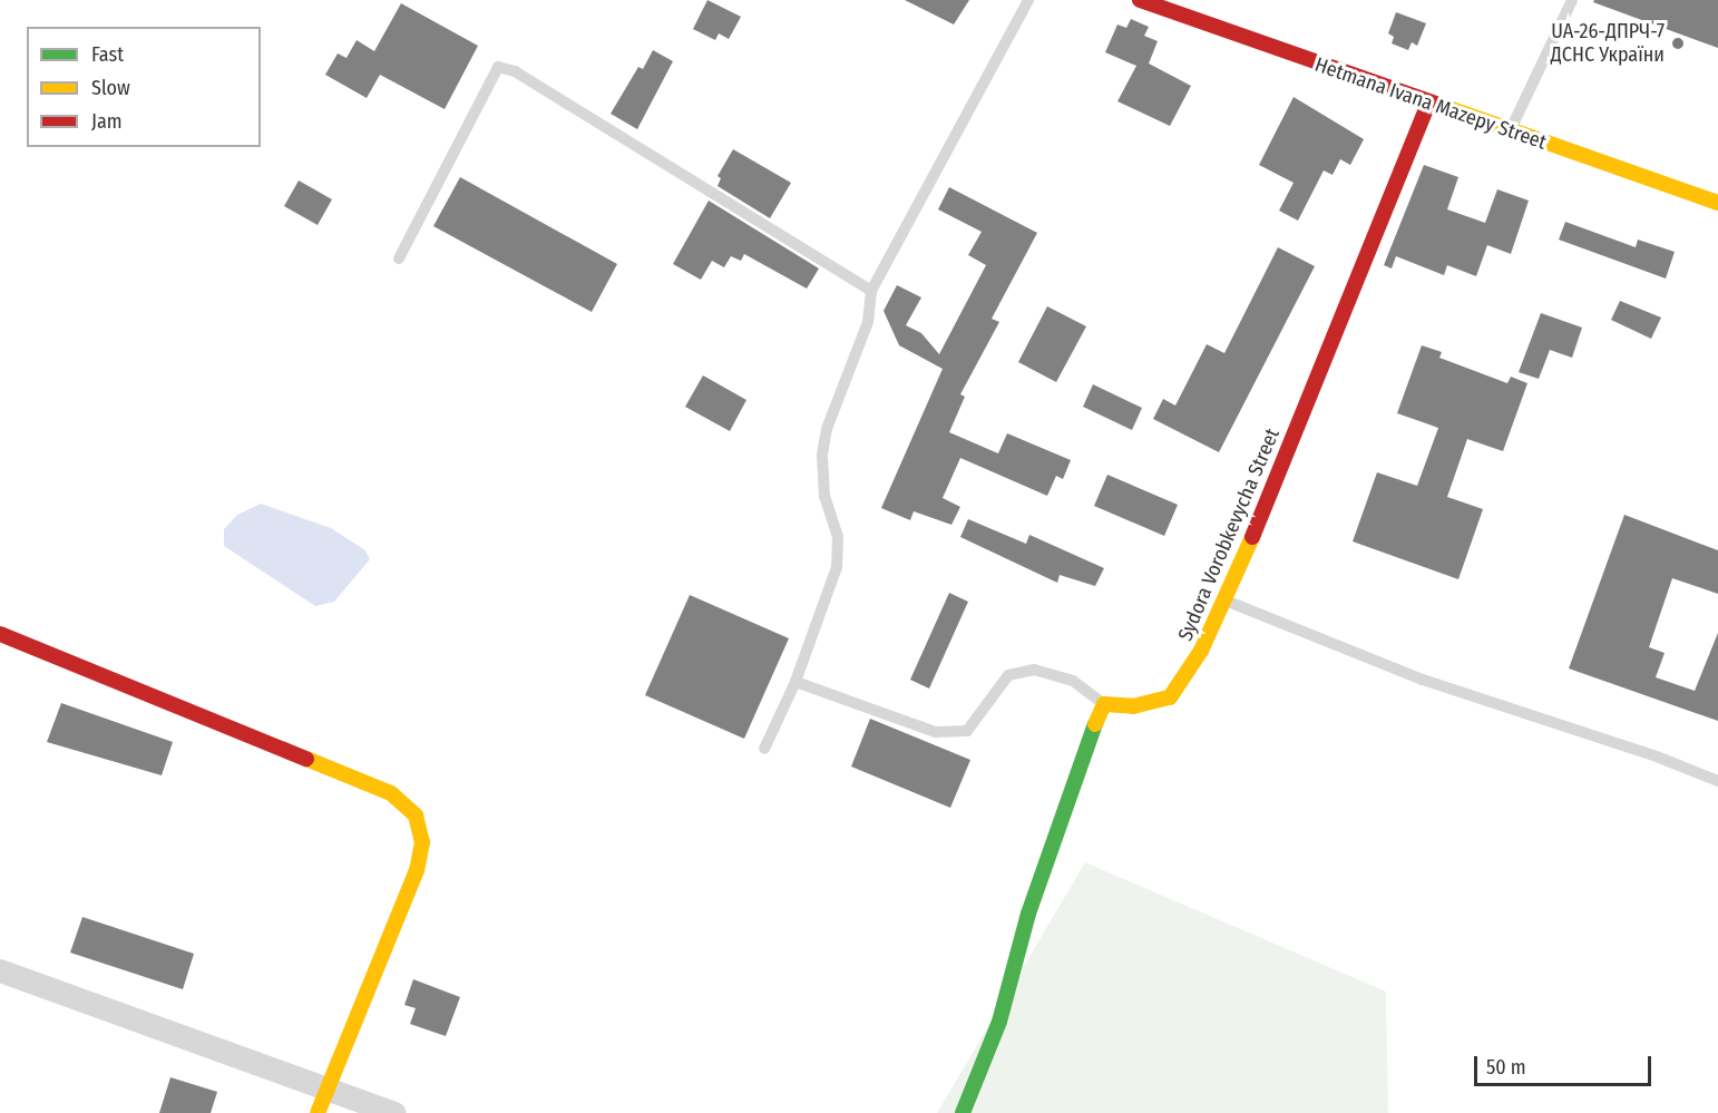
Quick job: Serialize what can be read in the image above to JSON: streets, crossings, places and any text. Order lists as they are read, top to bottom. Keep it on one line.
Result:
{"streets":{"street":["Hetmana Ivana Mazepy Street","Sydora Vorobkevycha Street"]},"crossings":[["Hetmana Ivana Mazepy Street","Sydora Vorobkevycha Street"]],"places":["UA-26-ДПРЧ-7 ДСНС України"],"legend":["Fast","Slow","Jam"],"scale_bar":"50 m"}
